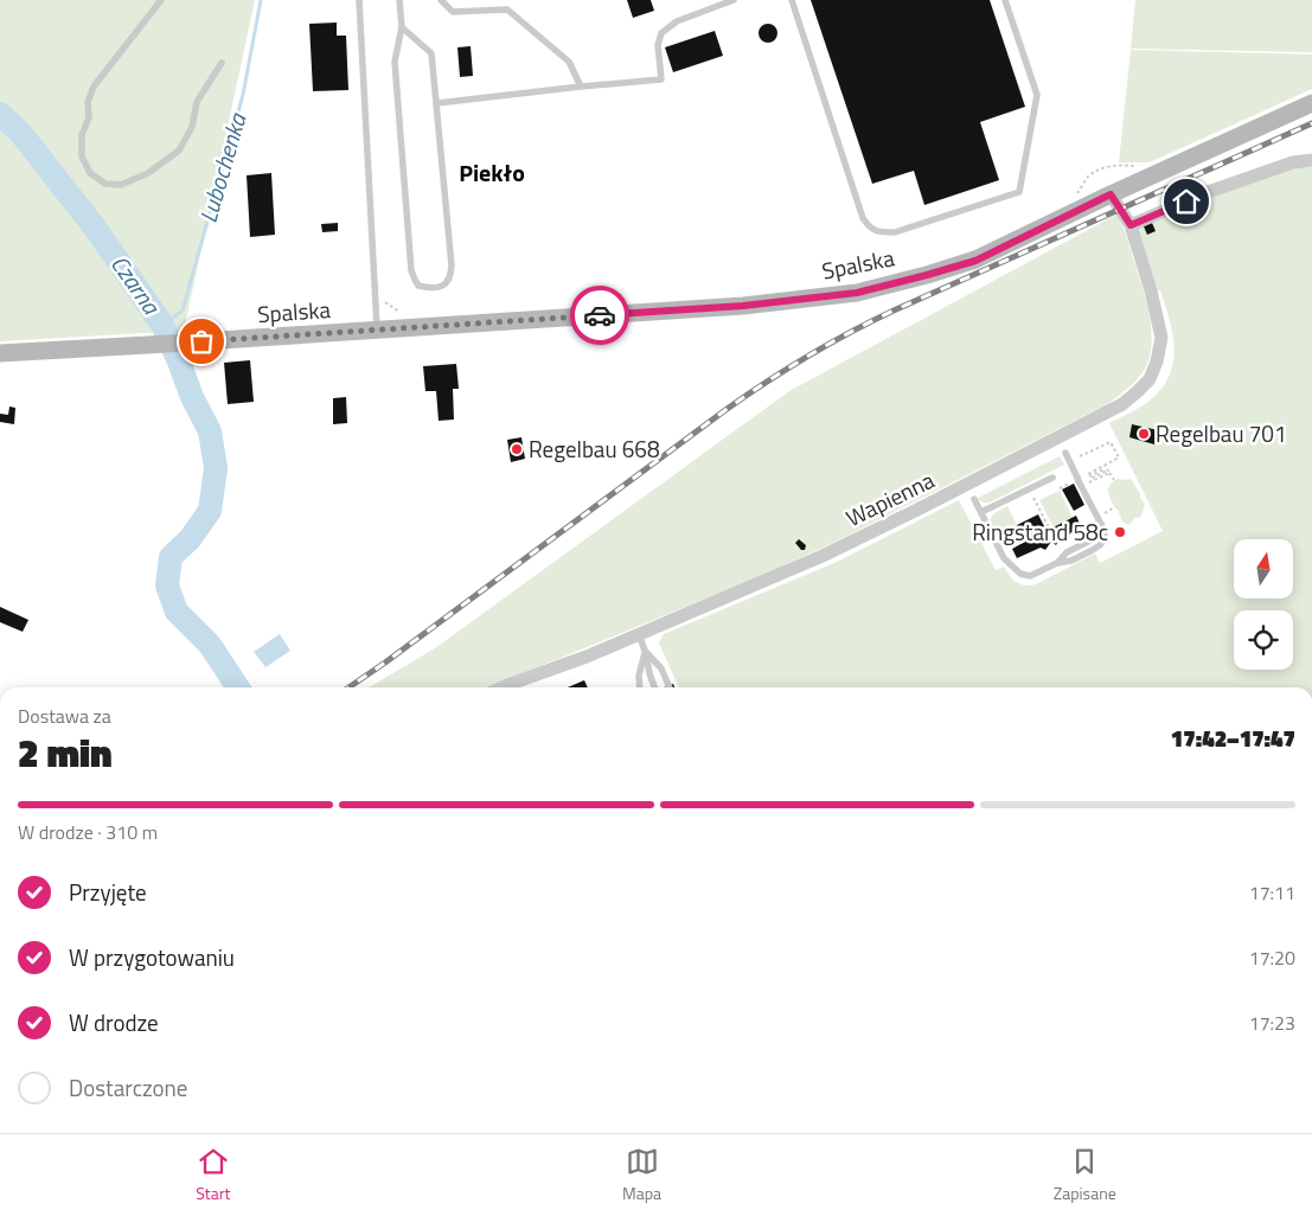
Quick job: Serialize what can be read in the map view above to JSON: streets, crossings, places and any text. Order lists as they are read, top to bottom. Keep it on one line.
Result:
{"streets":{"street":["Spalska","Wapienna"]},"crossings":[["Spalska","Wapienna"]],"districts":["Piekło"],"water":["Lubochenka","Czarna"],"places":["Regelbau 701","Regelbau 668","Ringstand 58c"],"north":"top","page":{"heading":["2 min","Dostawa za","17:42–17:47"],"bar":"W drodze · 310 m","list":[["Przyjęte","17:11"],["W przygotowaniu","17:20"],["W drodze","17:23"],"Dostarczone"],"tabs":["Start","Mapa","Zapisane"]}}
